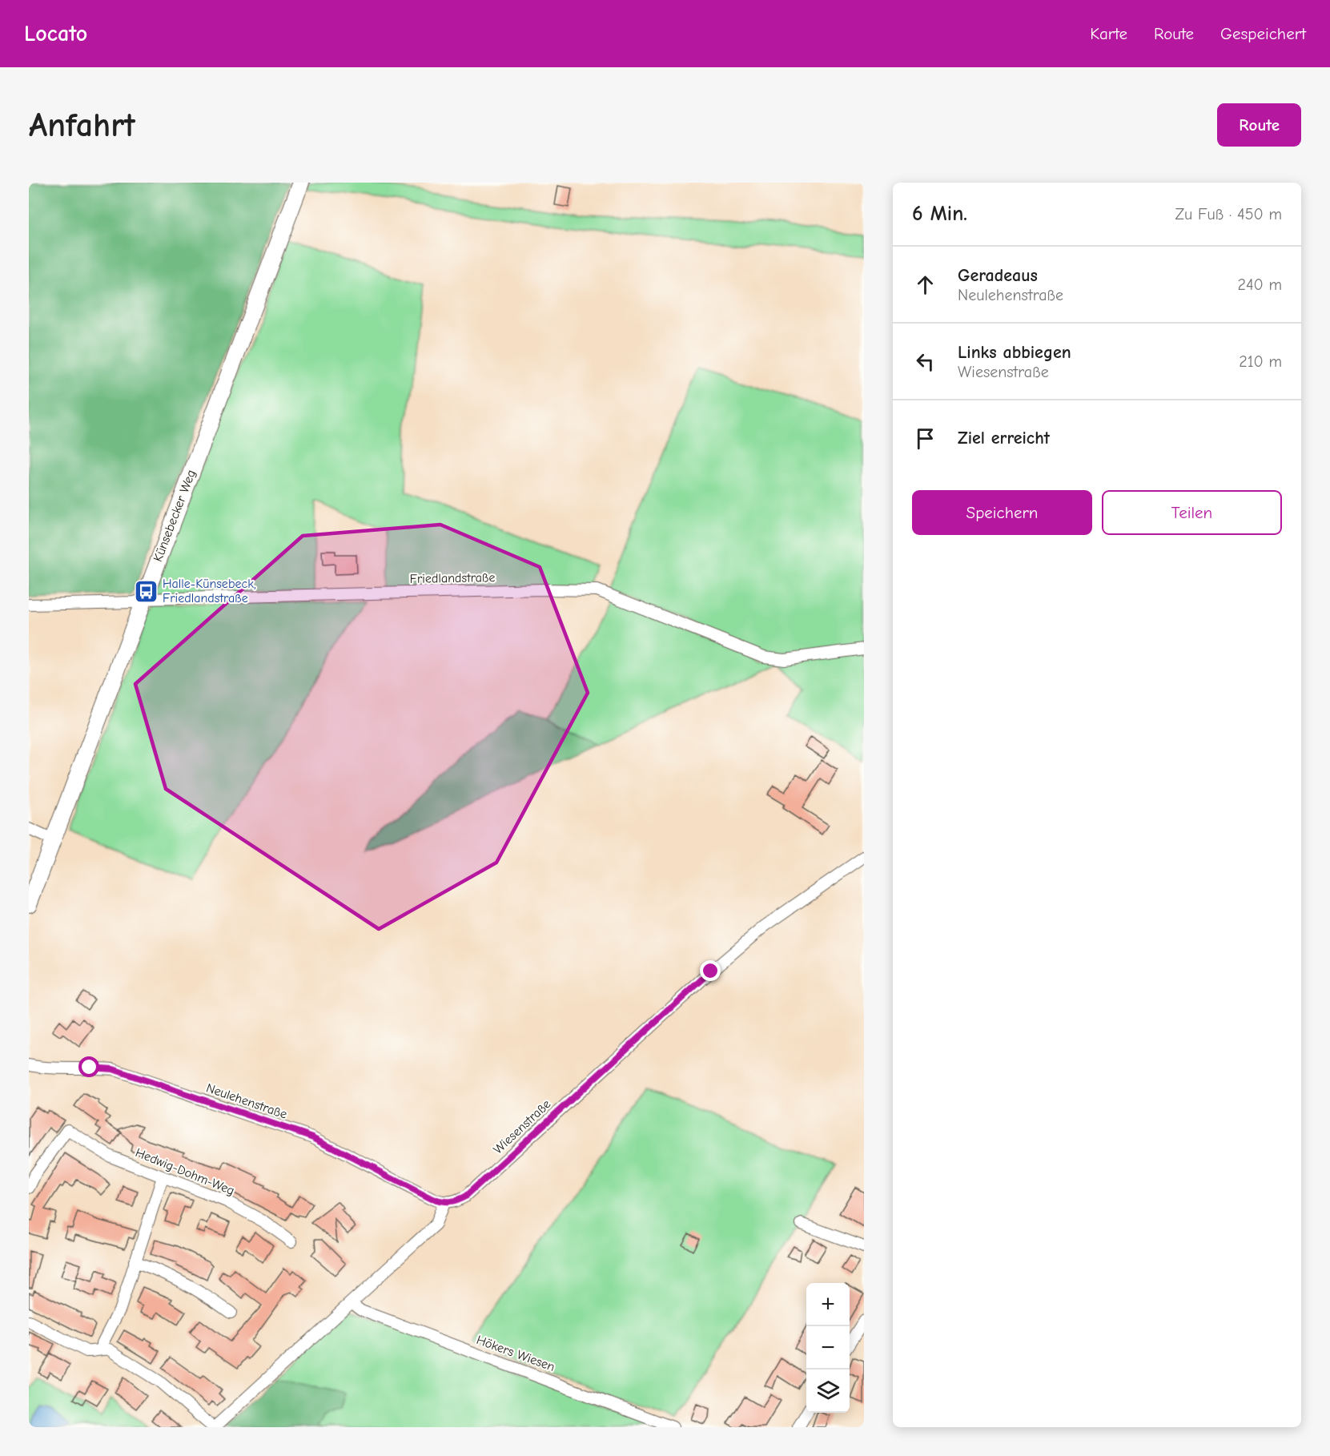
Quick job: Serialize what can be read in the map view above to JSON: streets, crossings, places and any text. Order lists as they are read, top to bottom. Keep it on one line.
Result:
{"streets":{"street":["Künsebecker Weg","Friedlandstraße","Neulehenstraße","Wiesenstraße","Hedwig-Dohm-Weg","Hökers Wiesen"]},"crossings":[["Künsebecker Weg","Friedlandstraße"],["Neulehenstraße","Wiesenstraße"]],"places":{"bus stop":["Halle-Künsebeck, Friedlandstraße"]},"page":{"header":"Locato","nav":["Karte","Route","Gespeichert"],"buttons":["Route",["Speichern","Teilen"]],"title":"Anfahrt","heading":["6 Min.","Zu Fuß · 450 m"],"list":[["Geradeaus","Neulehenstraße","240 m"],["Links abbiegen","Wiesenstraße","210 m"],"Ziel erreicht"],"map_buttons":["+","−"]}}
